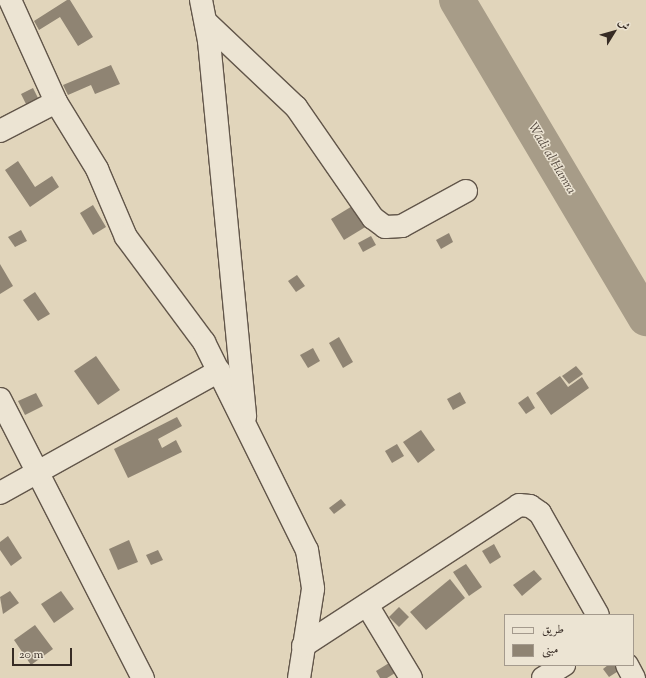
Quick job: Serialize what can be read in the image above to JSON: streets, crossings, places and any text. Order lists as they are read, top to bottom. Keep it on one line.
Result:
{"water":["Wadi al Hamra"],"legend":["طريق","مبنى"],"scale_bar":"20 m","north":"top right"}
